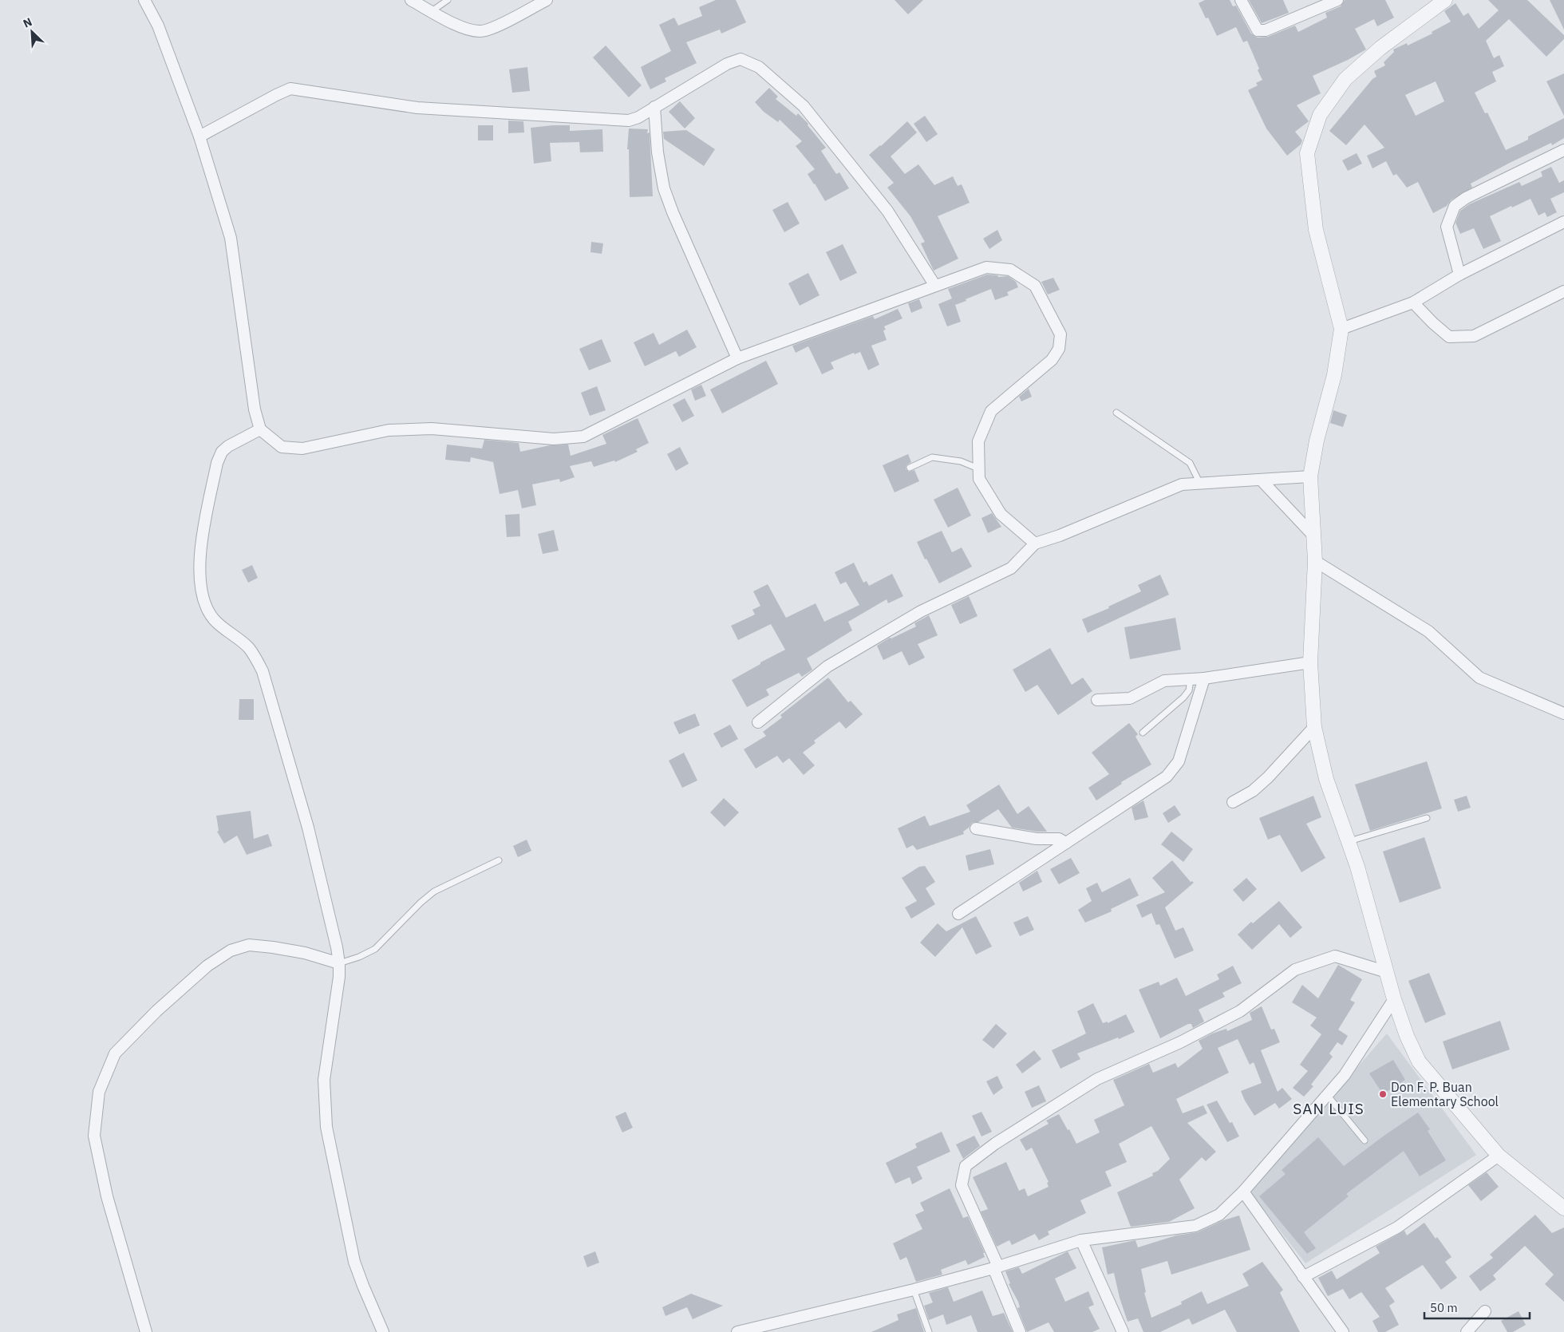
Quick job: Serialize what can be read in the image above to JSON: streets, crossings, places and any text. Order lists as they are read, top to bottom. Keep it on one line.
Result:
{"districts":["SAN LUIS"],"places":["Don F. P. Buan Elementary School"],"scale_bar":"50 m","north":"top left"}
